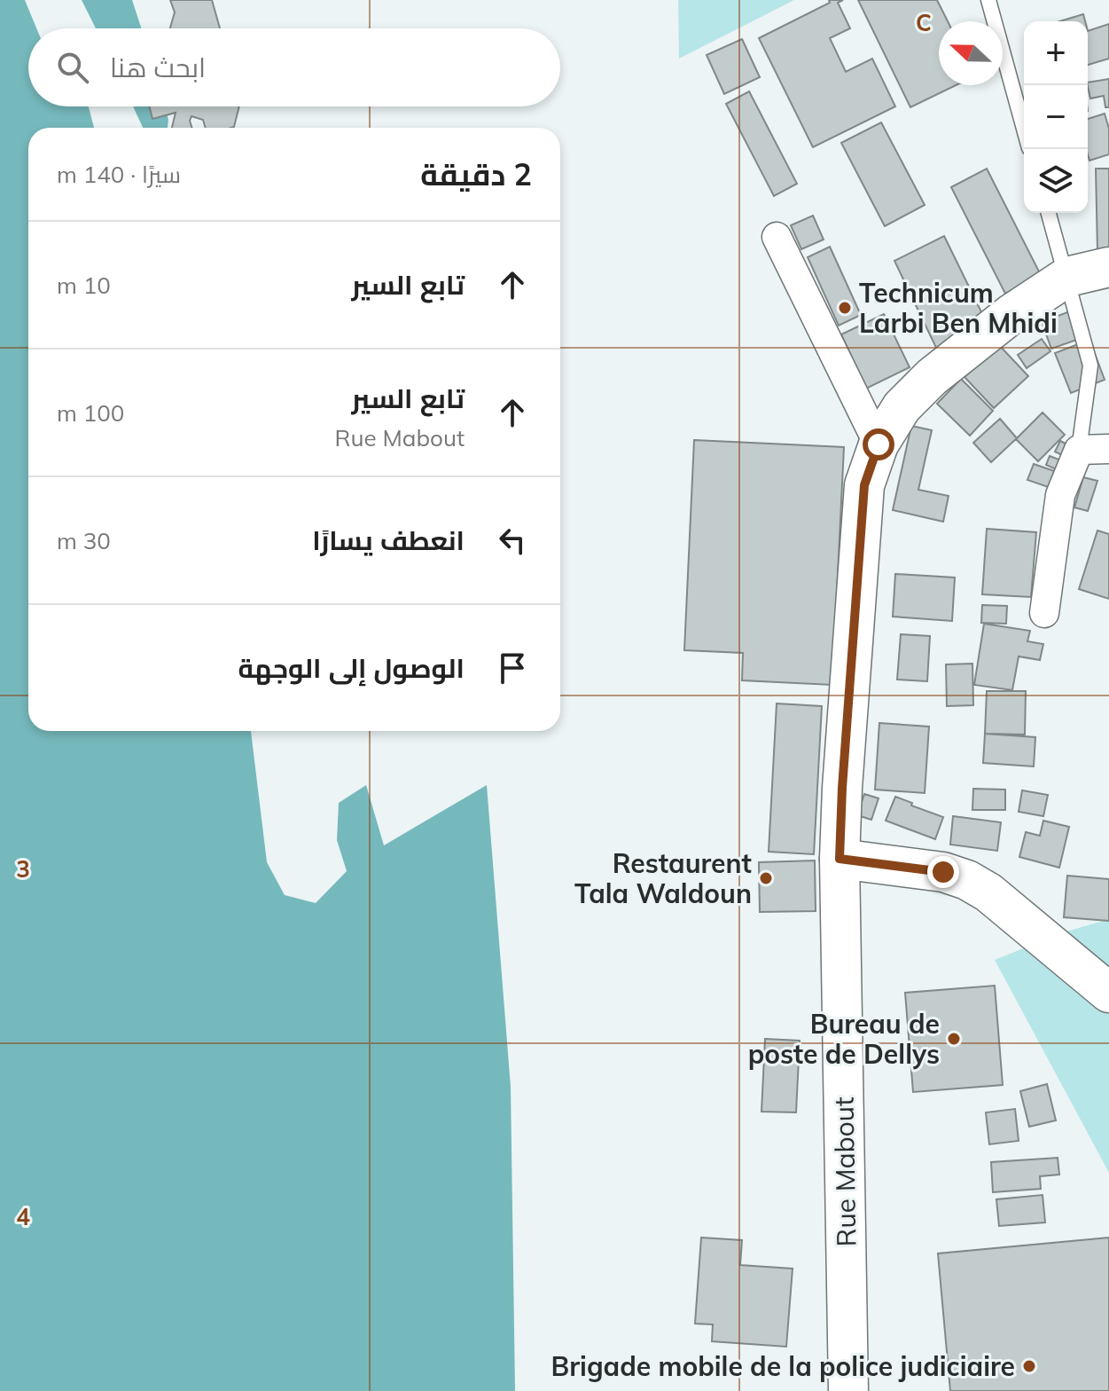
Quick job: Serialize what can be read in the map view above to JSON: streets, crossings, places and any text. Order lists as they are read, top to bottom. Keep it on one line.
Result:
{"streets":{"main road":["Rue Mabout"]},"places":["Technicum Larbi Ben Mhidi","Restaurent Tala Waldoun","Bureau de poste de Dellys","Brigade mobile de la police judiciaire"],"north":"left","page":{"map_buttons":["+","−"],"search":"ابحث هنا","heading":["2 دقيقة","سيرًا · 140 m"],"list":[["تابع السير","10 m"],["تابع السير","Rue Mabout","100 m"],["انعطف يسارًا","30 m"],"الوصول إلى الوجهة"]},"grid":{"columns":["C"],"rows":["3","4"]}}
